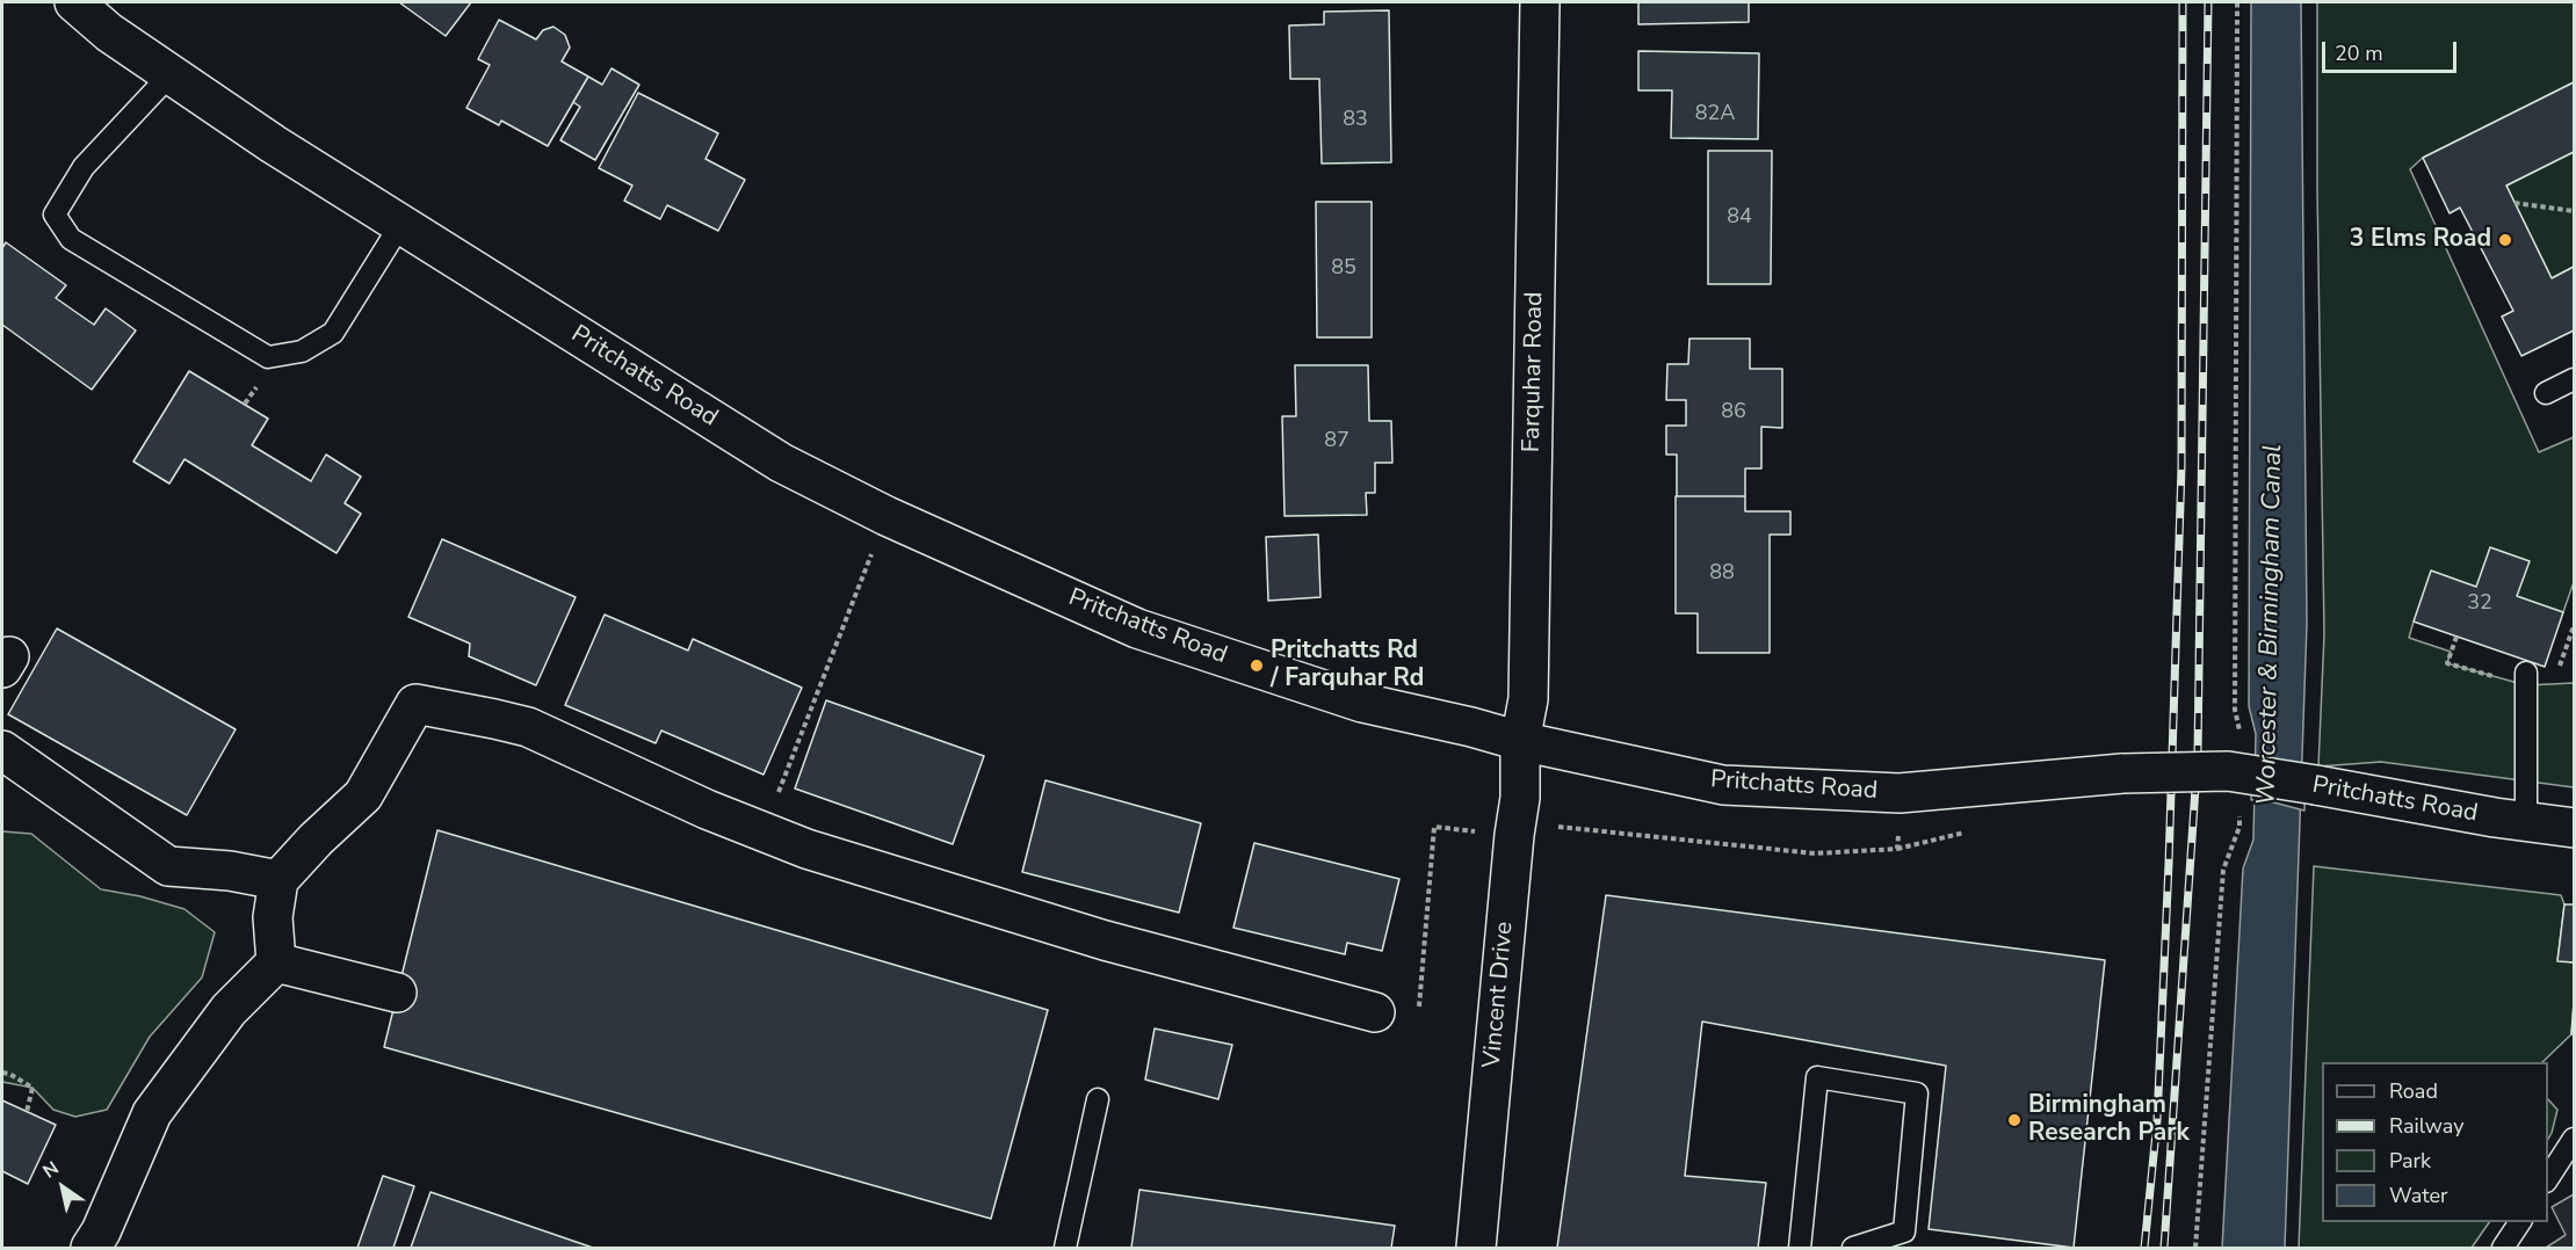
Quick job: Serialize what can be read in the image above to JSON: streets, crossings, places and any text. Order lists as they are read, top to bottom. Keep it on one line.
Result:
{"streets":{"street":["Farquhar Road","Pritchatts Road","Vincent Drive"]},"crossings":[["Farquhar Road","Pritchatts Road"],["Farquhar Road","Vincent Drive"],["Pritchatts Road","Vincent Drive"]],"water":["Worcester & Birmingham Canal"],"places":["3 Elms Road","Pritchatts Rd / Farquhar Rd","Birmingham Research Park"],"house_numbers":["82A","83","84","85","86","87","88","32"],"legend":["Road","Railway","Park","Water"],"scale_bar":"20 m","north":"top left"}
